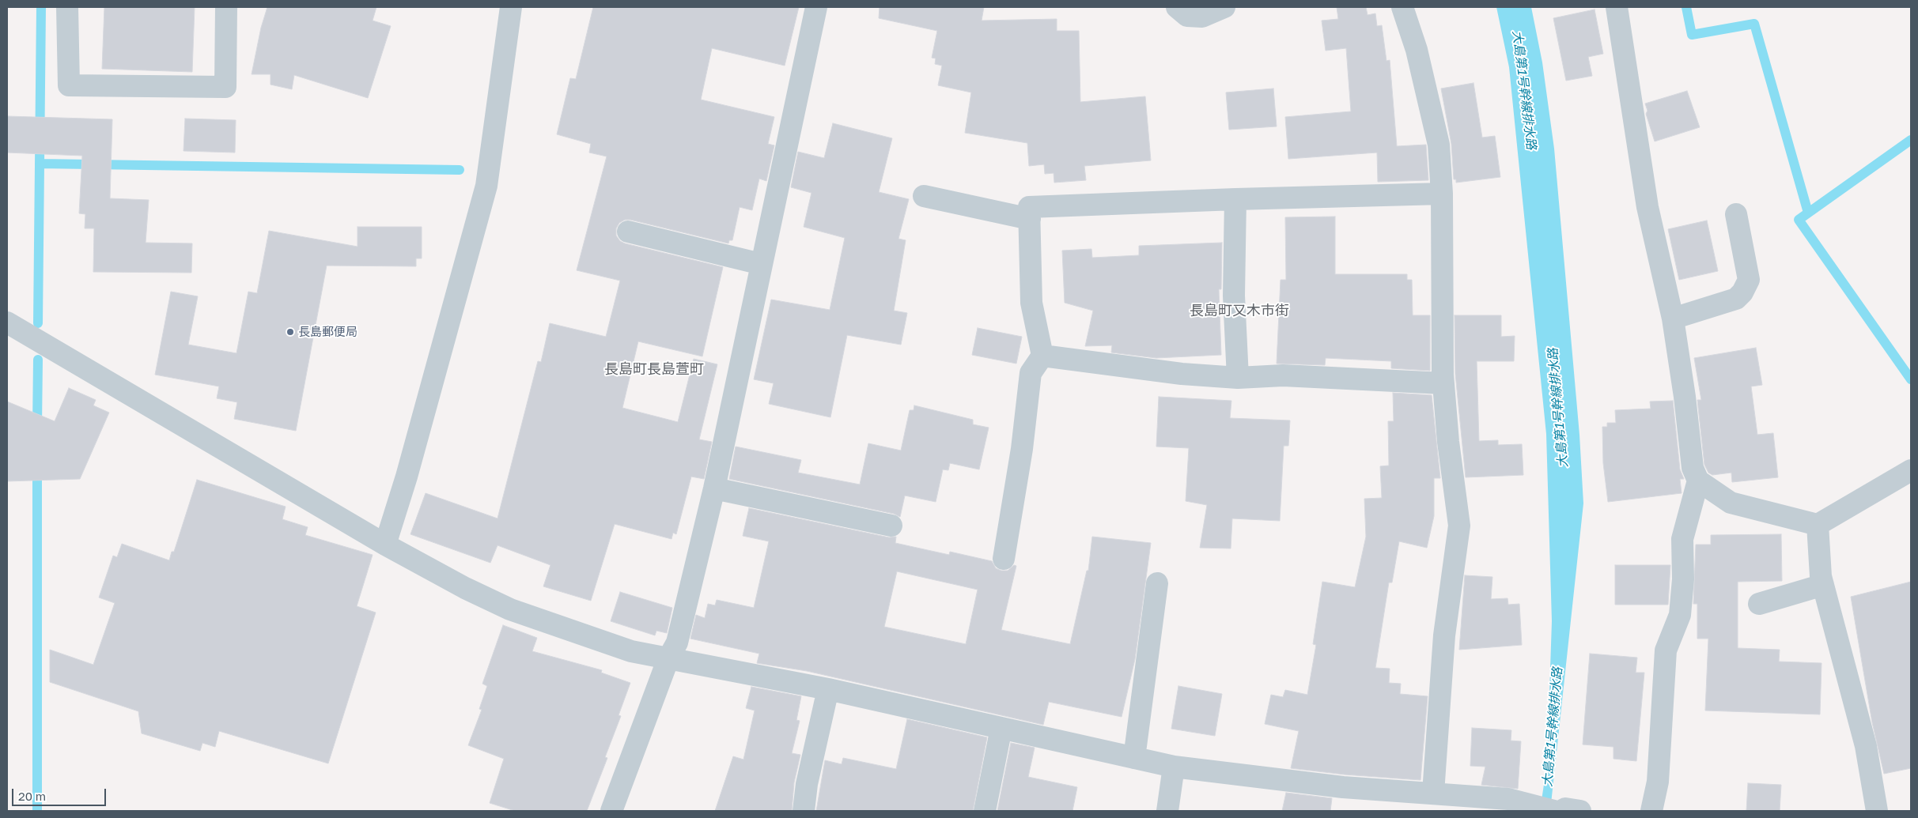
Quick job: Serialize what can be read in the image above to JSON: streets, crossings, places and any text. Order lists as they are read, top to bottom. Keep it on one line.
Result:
{"districts":["長島町又木市街","長島町長島萱町"],"water":["大島第1号幹線排水路"],"places":["長島郵便局"],"scale_bar":"20 m"}
